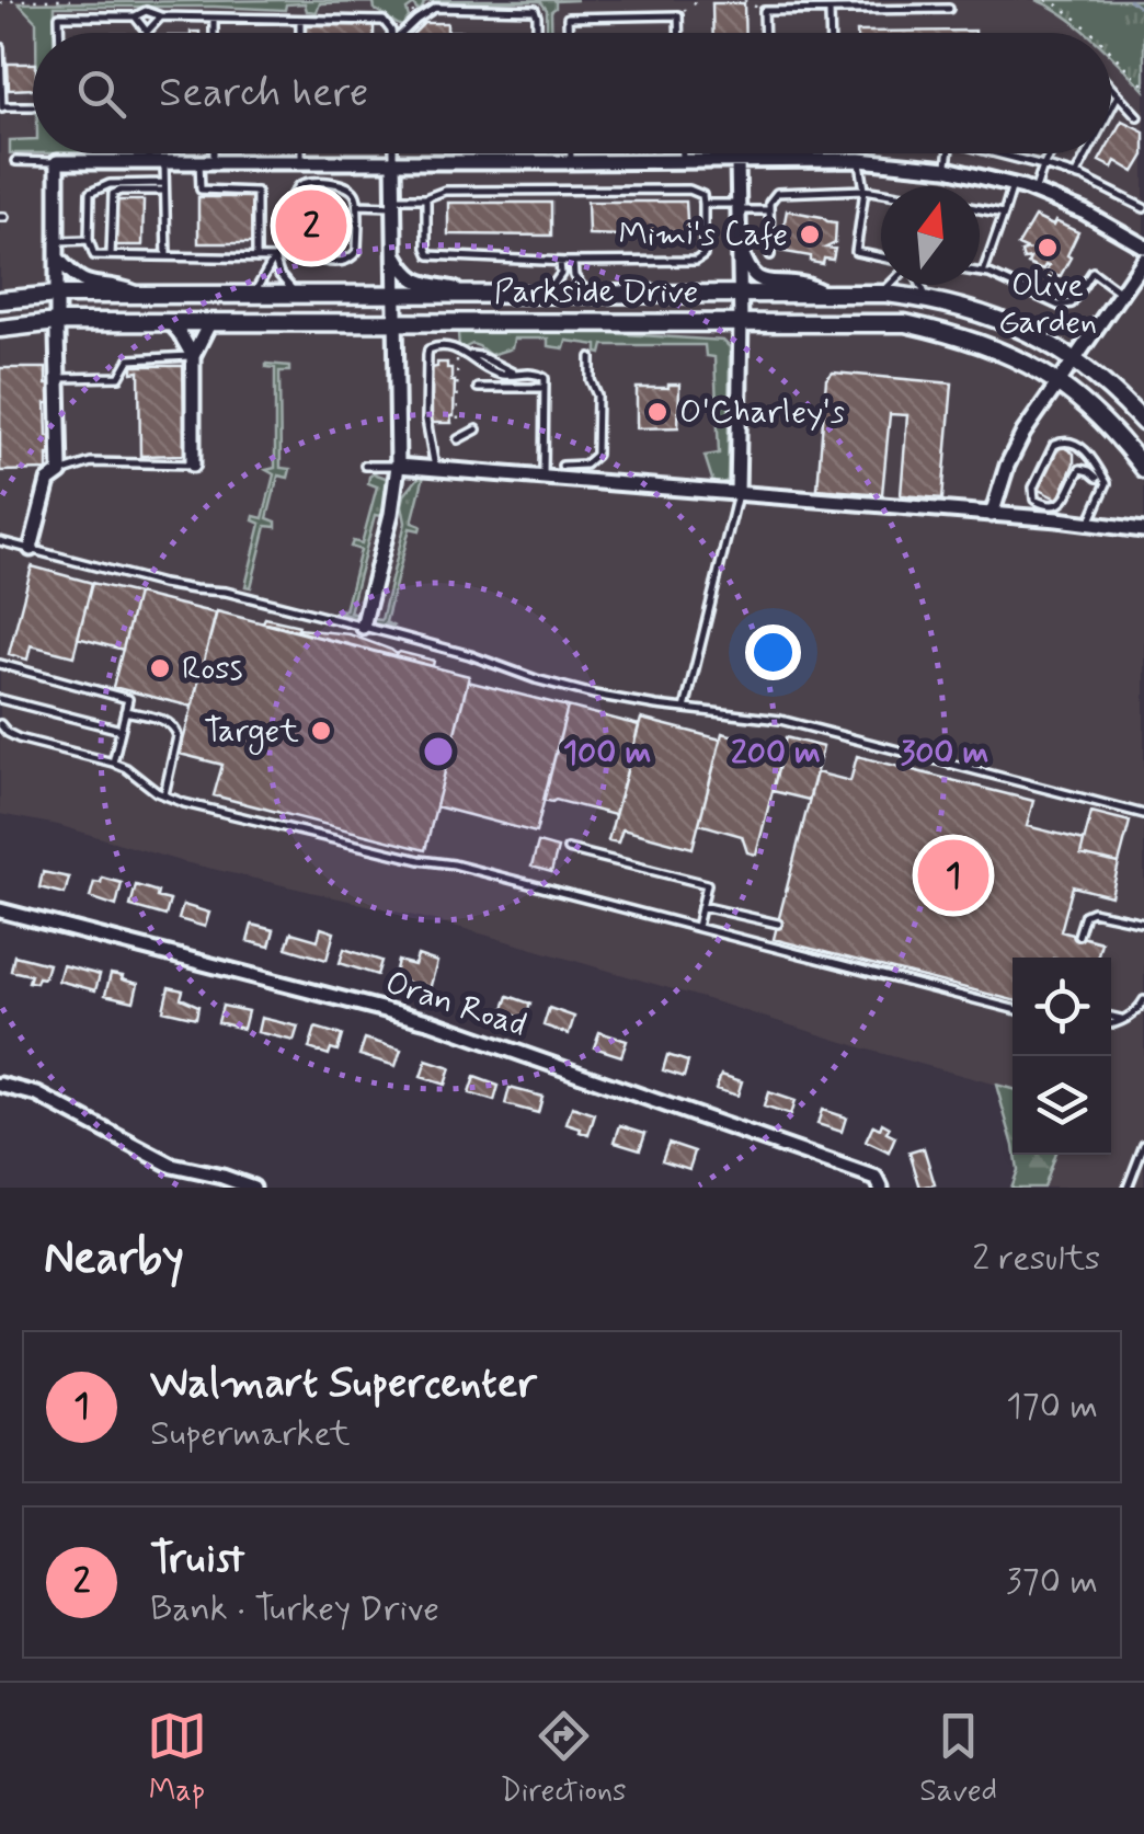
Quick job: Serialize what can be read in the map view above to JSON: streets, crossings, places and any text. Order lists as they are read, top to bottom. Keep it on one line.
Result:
{"streets":{"street":["Parkside Drive","Oran Road"]},"places":["Mimi's Cafe","Olive Garden","O'Charley's","Ross","Target"],"north":"top","page":{"search":"Search here","pins":["2","1"],"heading":["Nearby","2 results"],"list":[{"mark":"1","name":"Walmart Supercenter","note":"Supermarket","value":"170 m"},{"mark":"2","name":"Truist","note":"Bank · Turkey Drive","value":"370 m"}],"nav":["Map","Directions","Saved"]},"rings":["100 m","200 m","300 m"]}
